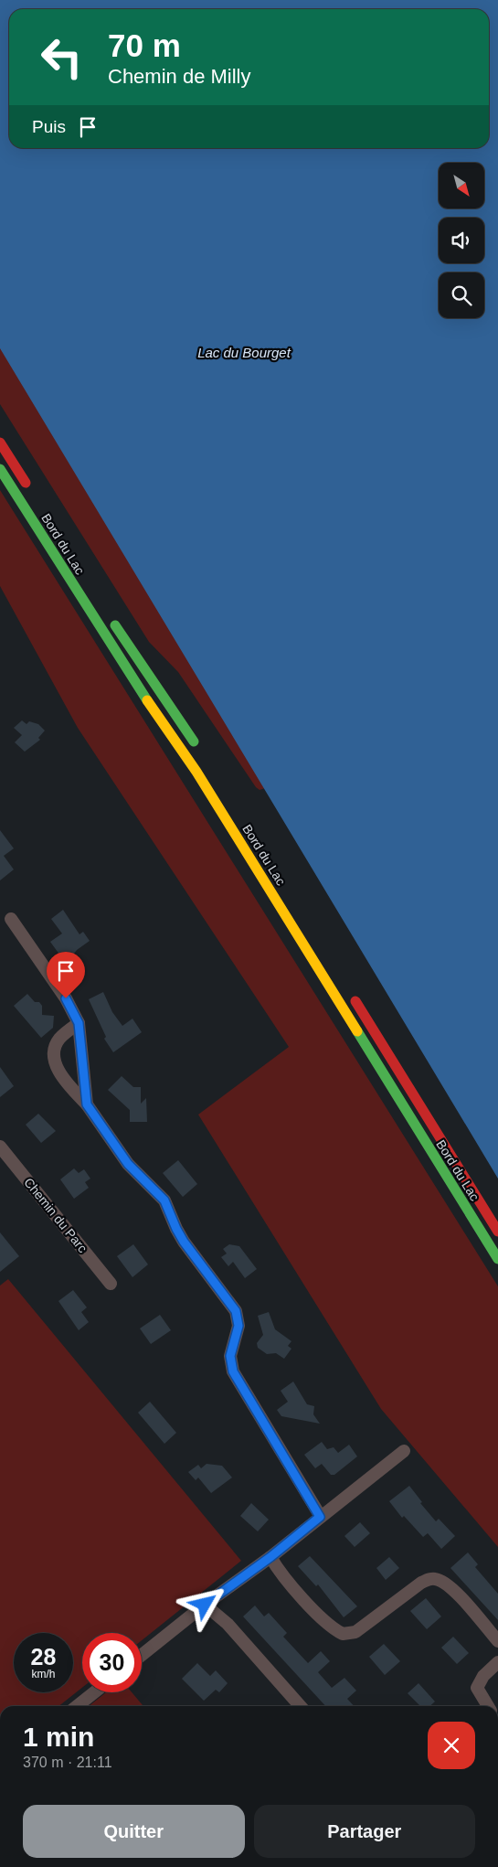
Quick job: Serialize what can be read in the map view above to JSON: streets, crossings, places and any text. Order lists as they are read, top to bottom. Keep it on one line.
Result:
{"streets":{"main road":["Bord du Lac"],"street":["Chemin du Parc"]},"water":["Lac du Bourget"],"north":"bottom right","page":{"turn":["70 m","Chemin de Milly"],"then":"Puis","speed":"28 km/h","limit":"30","heading":["1 min","370 m · 21:11"],"buttons":["Quitter","Partager"]}}
